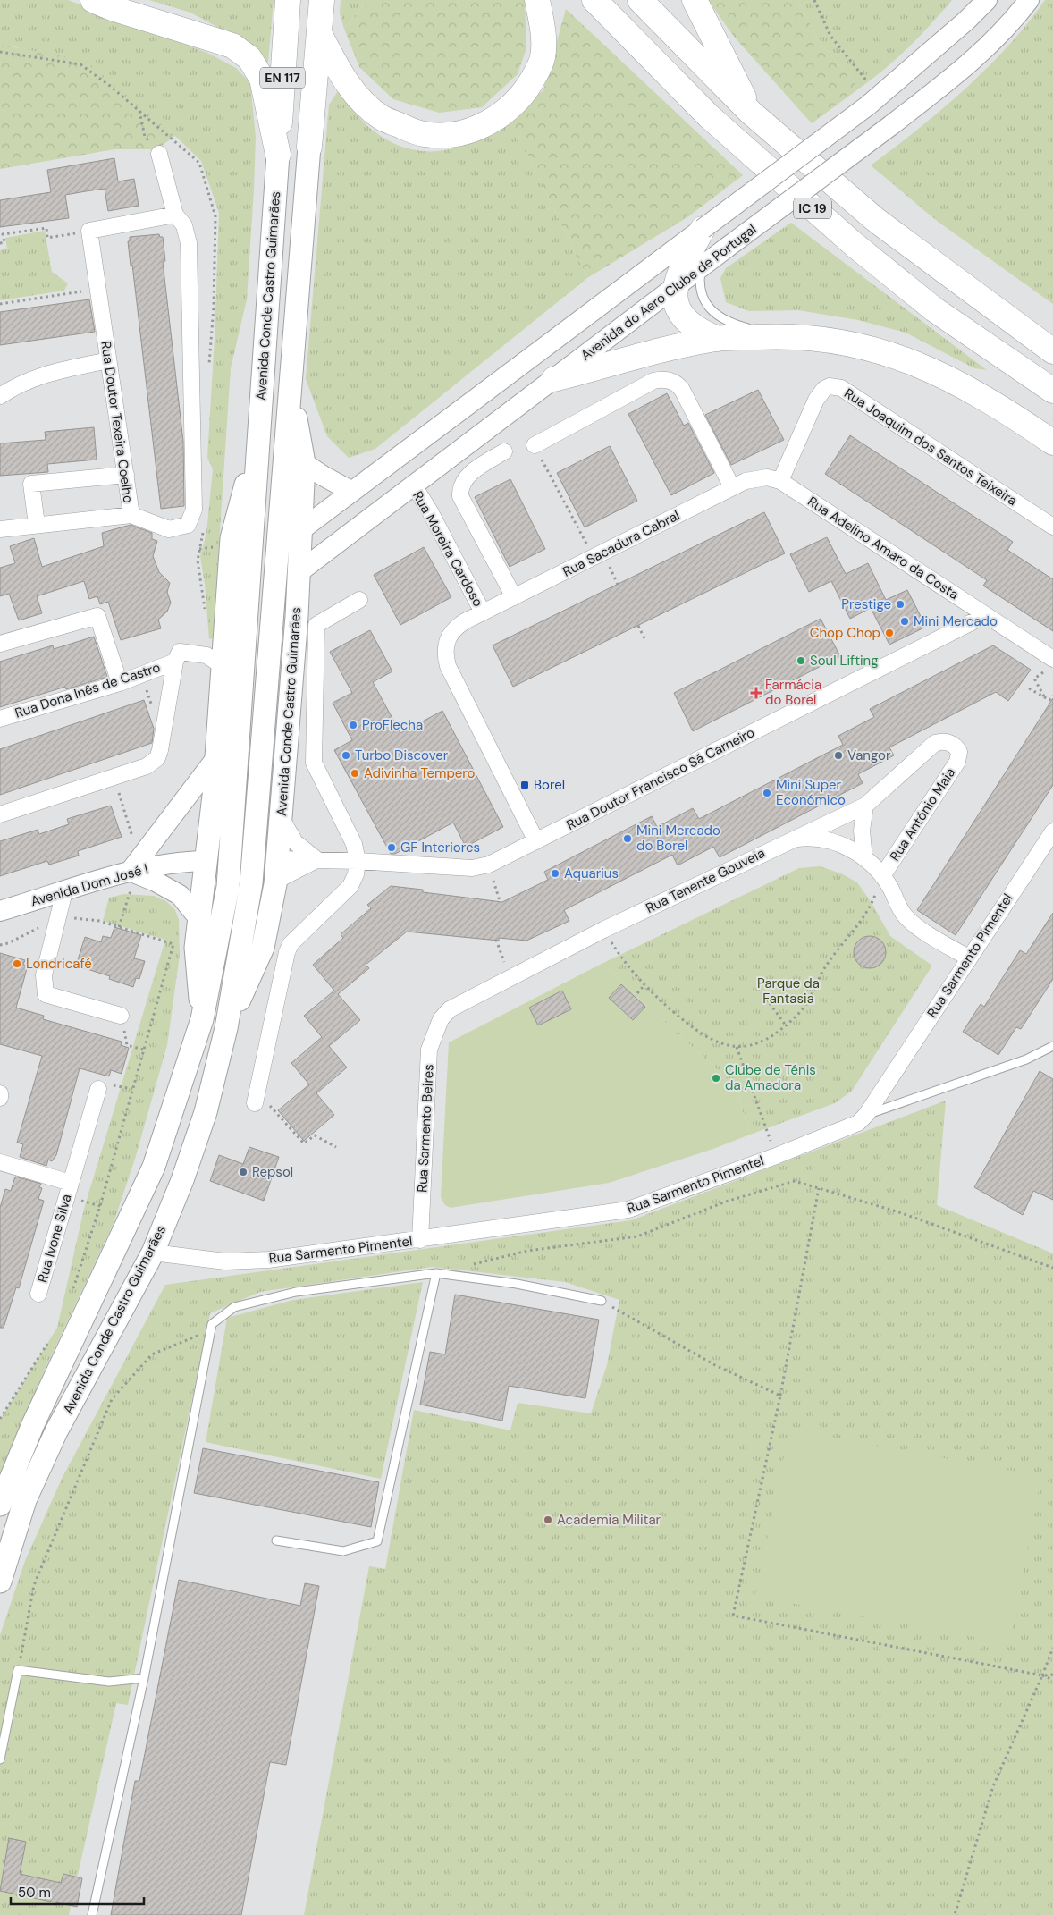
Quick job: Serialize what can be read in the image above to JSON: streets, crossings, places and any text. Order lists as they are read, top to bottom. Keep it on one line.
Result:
{"streets":{"highway":["EN 117","IC 19"],"main road":["Avenida Conde Castro Guimarães"],"street":["Avenida do Aero Clube de Portugal","Rua Doutor Texeira Coelho","Rua Joaquim dos Santos Teixeira","Rua Sacadura Cabral","Rua Adelino Amaro da Costa","Rua Moreira Cardoso","Rua Dona Inês de Castro","Rua Doutor Francisco Sá Carneiro","Rua António Maia","Rua Tenente Gouveia","Avenida Dom José I","Rua Sarmento Pimentel","Rua Sarmento Beires","Rua Ivone Silva"]},"crossings":[["EN 117","Avenida Conde Castro Guimarães"],["Avenida do Aero Clube de Portugal","Avenida Conde Castro Guimarães"],["Avenida do Aero Clube de Portugal","Rua Moreira Cardoso"],["Avenida Conde Castro Guimarães","Rua Dona Inês de Castro"],["Avenida Conde Castro Guimarães","Rua Doutor Francisco Sá Carneiro"],["Avenida Conde Castro Guimarães","Avenida Dom José I"],["Avenida Conde Castro Guimarães","Rua Sarmento Pimentel"],["Rua Joaquim dos Santos Teixeira","Rua Sacadura Cabral"],["Rua Joaquim dos Santos Teixeira","Rua Adelino Amaro da Costa"],["Rua Sacadura Cabral","Rua Adelino Amaro da Costa"],["Rua Sacadura Cabral","Rua Moreira Cardoso"],["Rua Sacadura Cabral","Rua Doutor Francisco Sá Carneiro"],["Rua Adelino Amaro da Costa","Rua Doutor Francisco Sá Carneiro"],["Rua António Maia","Rua Tenente Gouveia"],["Rua António Maia","Rua Sarmento Pimentel"],["Rua Tenente Gouveia","Rua Sarmento Beires"],["Rua Sarmento Pimentel","Rua Sarmento Beires"]],"parks":["Parque da Fantasia"],"places":{"other":["Prestige","Mini Mercado","Chop Chop","Soul Lifting","ProFlecha","Turbo Discover","Vangor","Adivinha Tempero","Mini Super Económico","Mini Mercado do Borel","GF Interiores","Aquarius","Londricafé","Clube de Ténis da Amadora","Repsol","Academia Militar"],"health":["Farmácia do Borel"],"transit":["Borel"]},"scale_bar":"50 m"}
